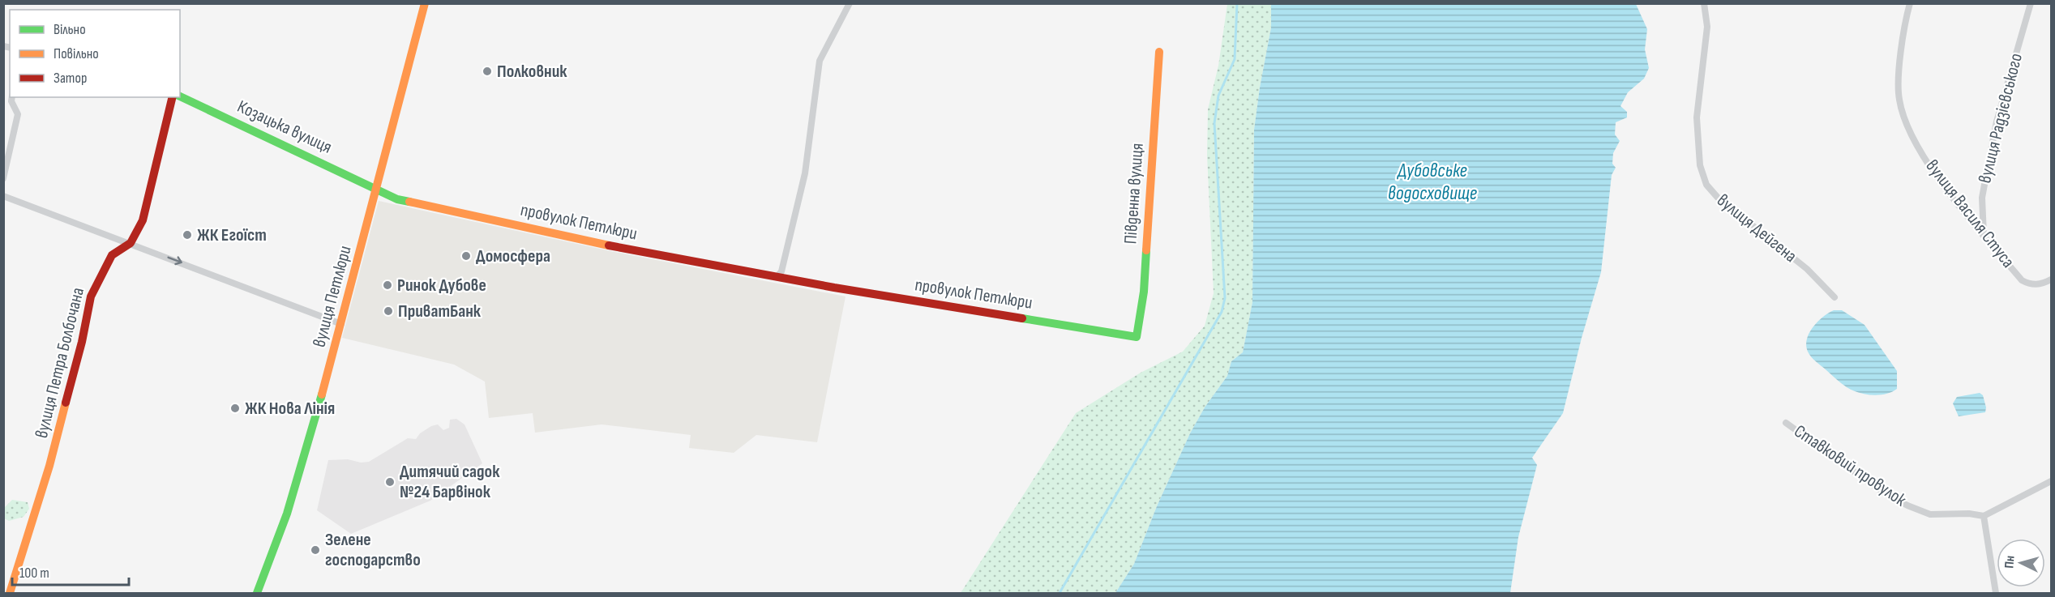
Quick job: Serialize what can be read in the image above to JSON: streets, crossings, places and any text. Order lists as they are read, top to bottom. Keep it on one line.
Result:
{"streets":{"street":["вулиця Радзієвського","Козацька вулиця","Південна вулиця","вулиця Василя Стуса","провулок Петлюри","вулиця Дейгена","вулиця Петлюри","вулиця Петра Болбочана","Ставковий провулок"]},"crossings":[["вулиця Радзієвського","вулиця Василя Стуса"],["Козацька вулиця","провулок Петлюри"],["Козацька вулиця","вулиця Петлюри"],["Південна вулиця","провулок Петлюри"],["провулок Петлюри","вулиця Петлюри"]],"water":["Дубовське водосховище"],"places":["Полковник","ЖК Егоїст","Домосфера","Ринок Дубове","ПриватБанк","ЖК Нова Лінія","Дитячий садок №24 Барвінок","Зелене господарство"],"legend":["Вільно","Повільно","Затор"],"scale_bar":"100 m","north":"left"}
